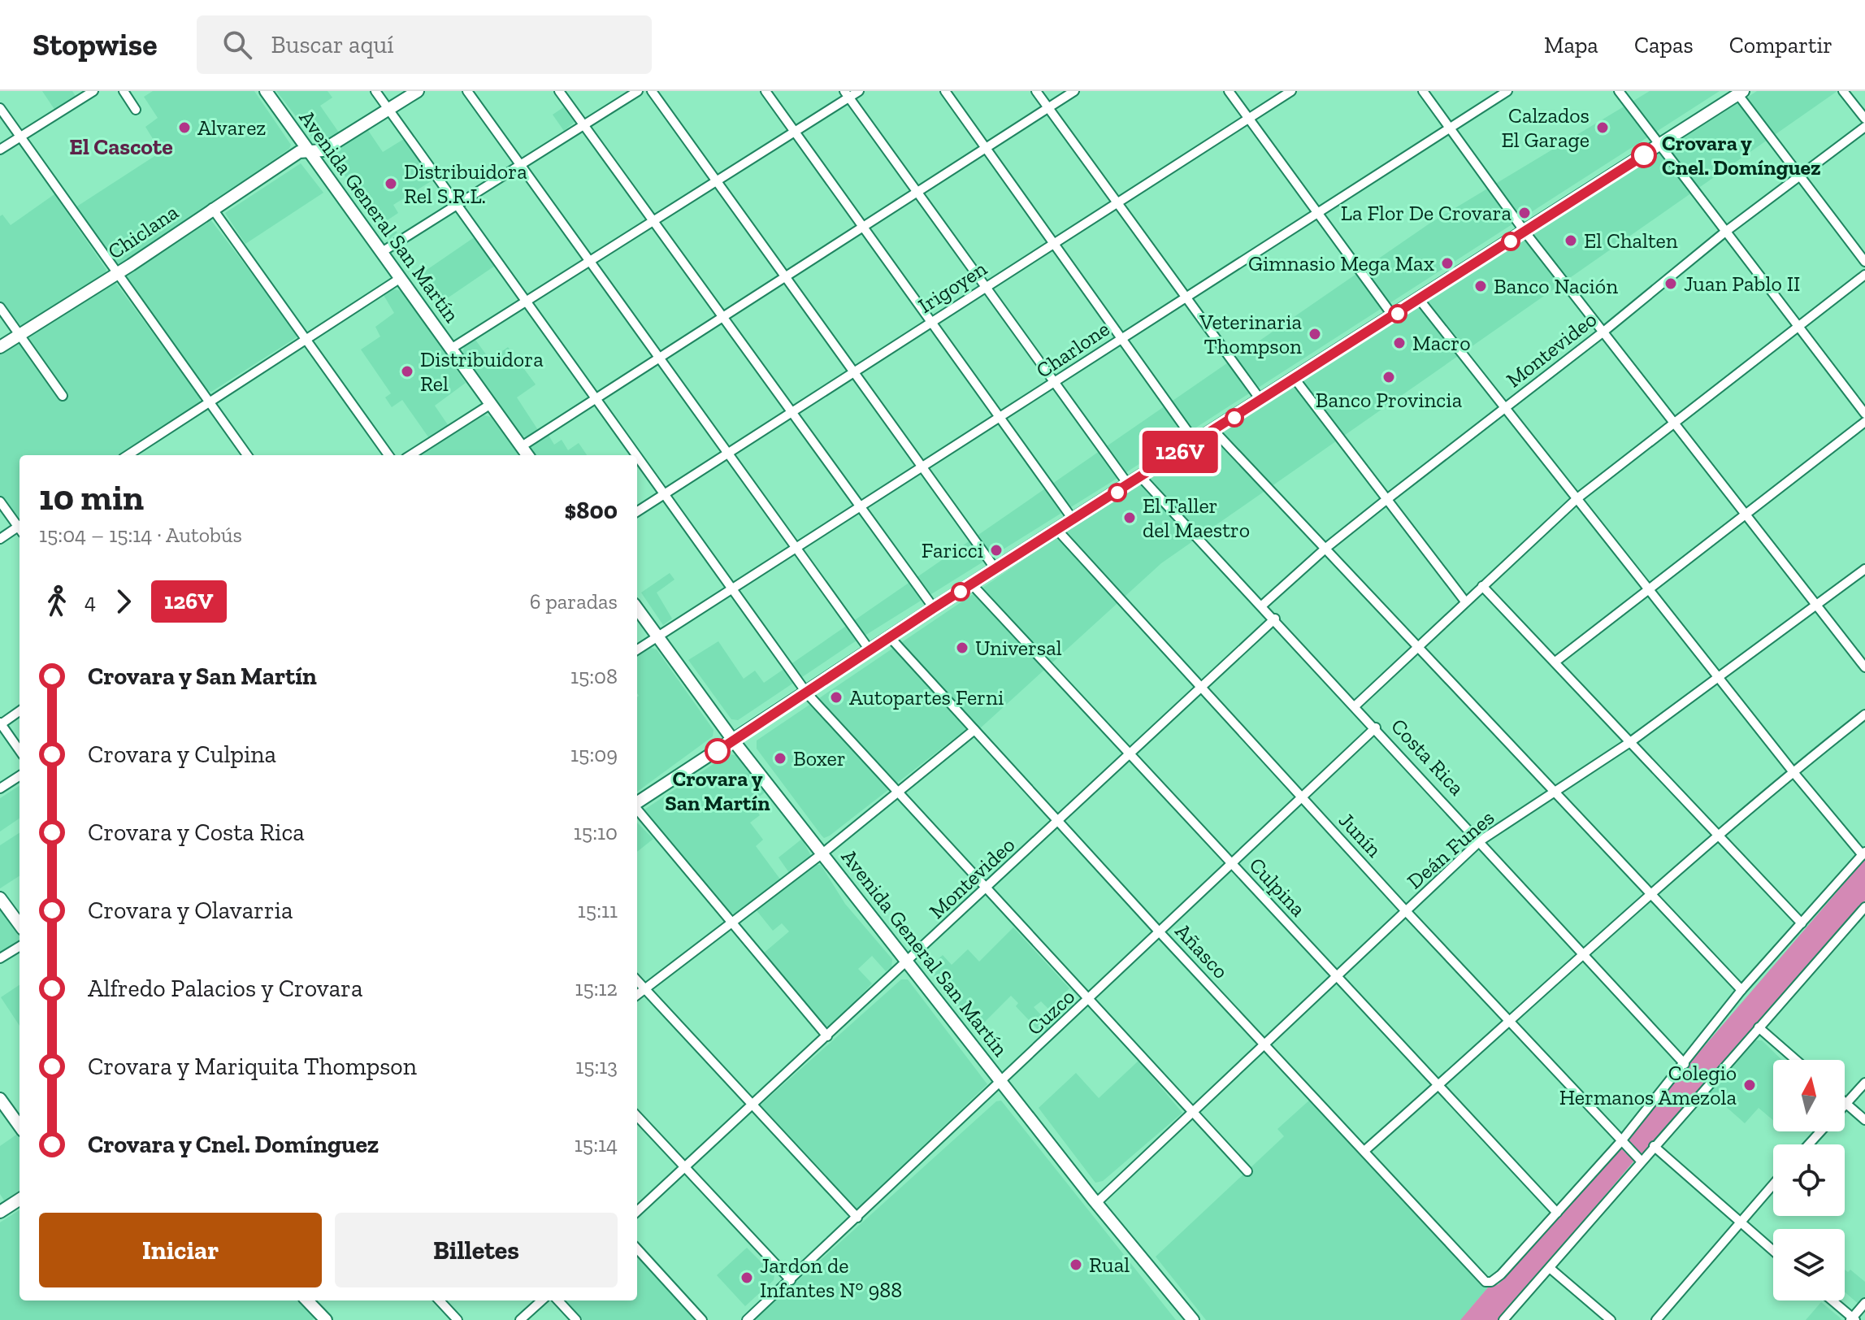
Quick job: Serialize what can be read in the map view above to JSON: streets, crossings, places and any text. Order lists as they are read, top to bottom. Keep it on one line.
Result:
{"streets":{"main road":["Avenida General San Martín","Chiclana"],"street":["Irigoyen","Charlone","Montevideo","Costa Rica","Junín","Deán Funes","Culpina","Añasco","Cuzco"]},"crossings":[["Avenida General San Martín","Chiclana"],["Avenida General San Martín","Charlone"],["Avenida General San Martín","Montevideo"],["Avenida General San Martín","Deán Funes"],["Avenida General San Martín","Cuzco"],["Montevideo","Costa Rica"],["Montevideo","Junín"],["Montevideo","Culpina"],["Montevideo","Añasco"],["Costa Rica","Deán Funes"],["Costa Rica","Cuzco"],["Junín","Deán Funes"],["Junín","Cuzco"],["Deán Funes","Culpina"],["Deán Funes","Añasco"],["Culpina","Añasco"],["Culpina","Cuzco"],["Añasco","Cuzco"]],"districts":["El Cascote"],"places":["Alvarez","Calzados El Garage","Crovara y Cnel. Domínguez","Distribuidora Rel S.R.L.","La Flor De Crovara","El Chalten","Gimnasio Mega Max","Juan Pablo II","Banco Nación","Veterinaria Thompson","Macro","Distribuidora Rel","Banco Provincia","El Taller del Maestro","Faricci","Universal","Autopartes Ferni","Crovara y San Martín","Boxer","Colegio Hermanos Amezola","Rual","Jardon de Infantes N° 988"],"lines":["bus line 126V"],"north":"top","page":{"header":"Stopwise","search":"Buscar aquí","nav":["Mapa","Capas","Compartir"],"on_map":"126V","heading":["10 min","15:04 – 15:14 · Autobús","$800"],"legs":["4","126V","6 paradas"],"list":[{"name":"Crovara y San Martín","value":"15:08"},{"name":"Crovara y Culpina","value":"15:09"},{"name":"Crovara y Costa Rica","value":"15:10"},{"name":"Crovara y Olavarria","value":"15:11"},{"name":"Alfredo Palacios y Crovara","value":"15:12"},{"name":"Crovara y Mariquita Thompson","value":"15:13"},{"name":"Crovara y Cnel. Domínguez","value":"15:14"}],"buttons":["Iniciar","Billetes"]}}
